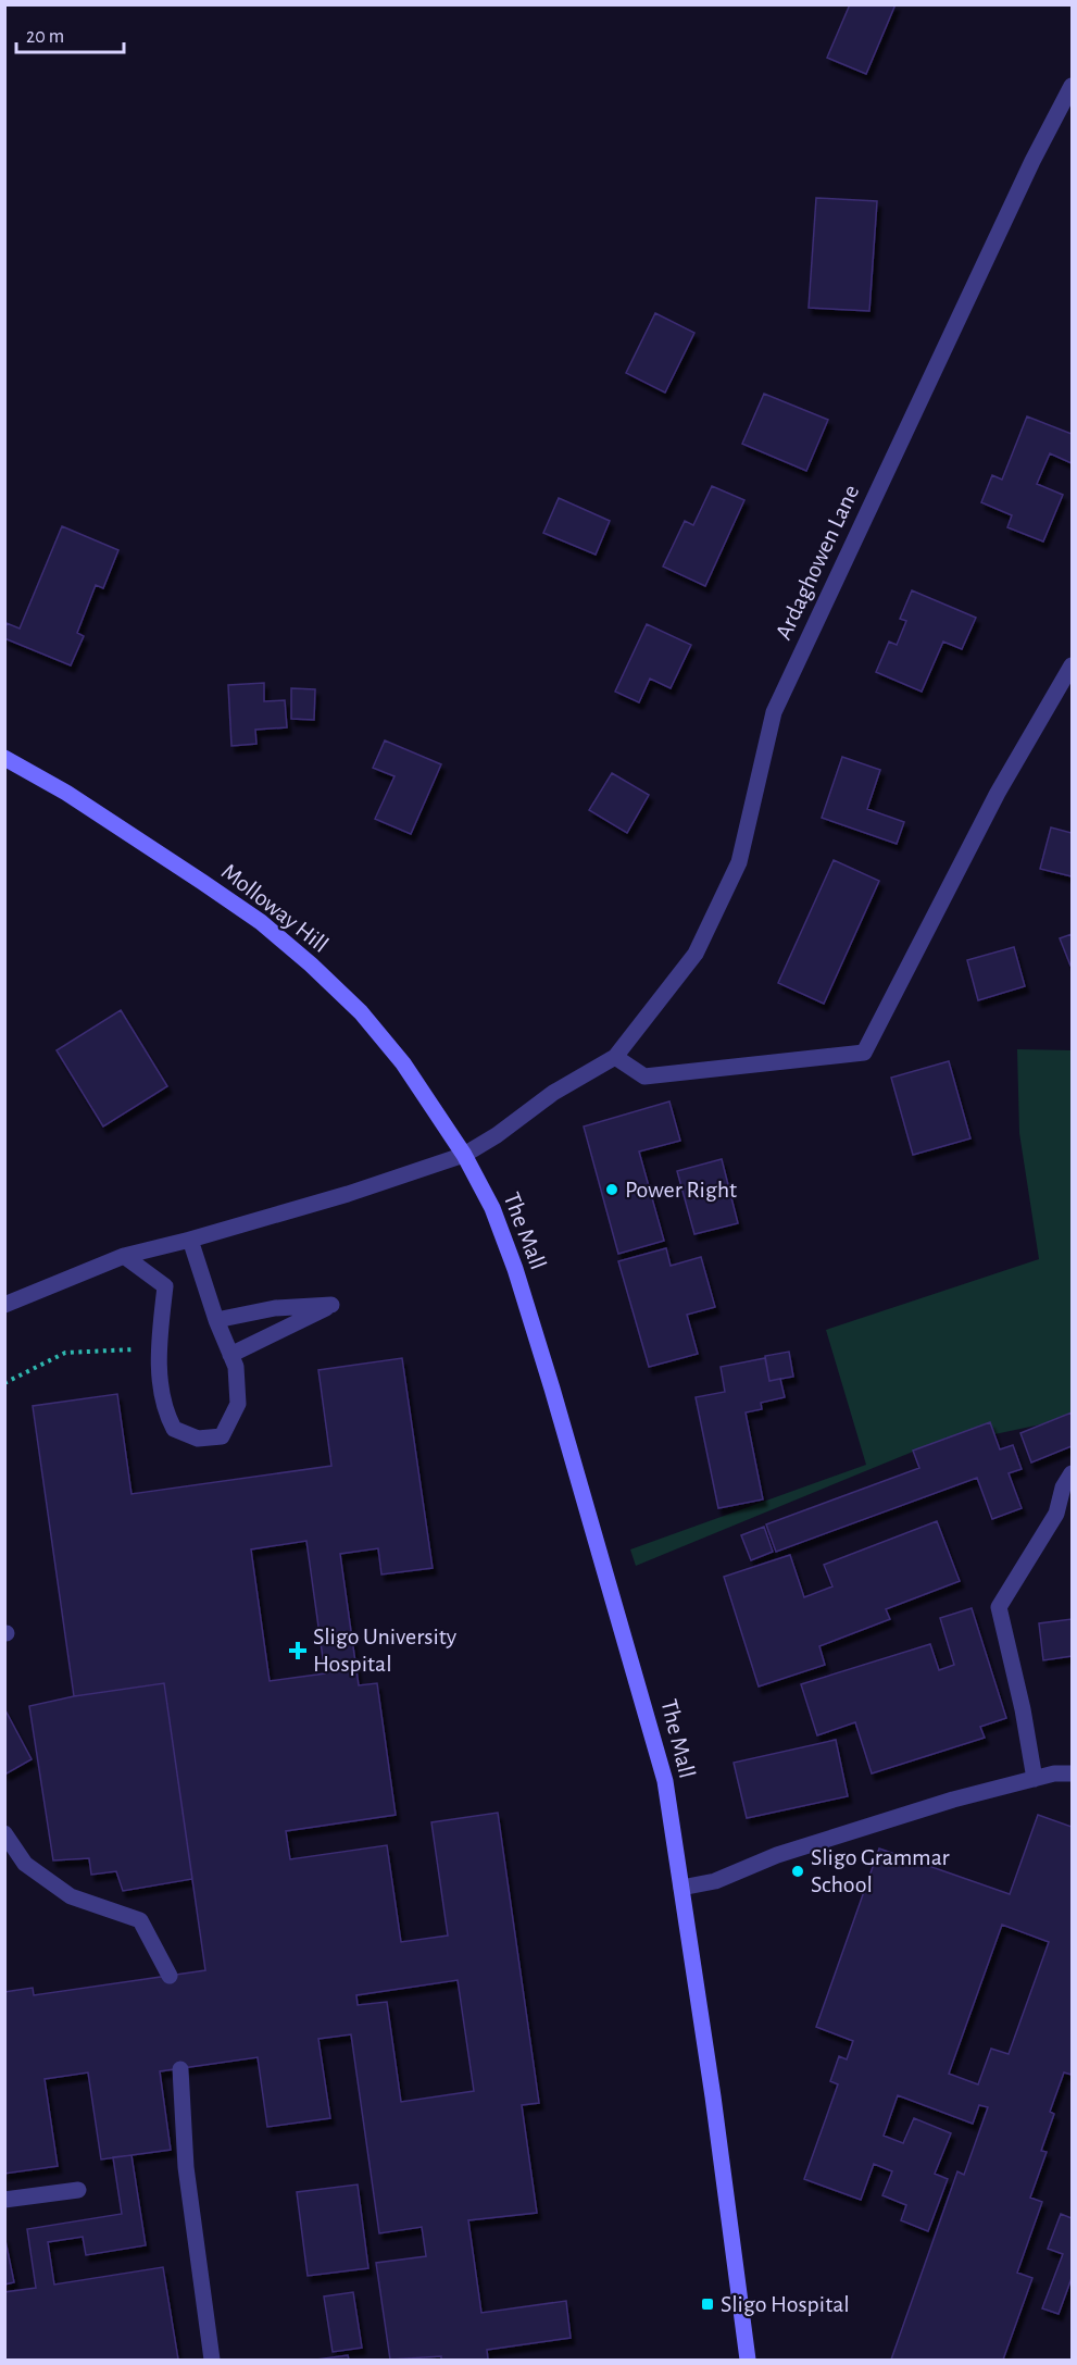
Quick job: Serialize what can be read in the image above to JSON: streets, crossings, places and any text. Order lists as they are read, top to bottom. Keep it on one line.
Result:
{"streets":{"main road":["Molloway Hill","The Mall"],"street":["Ardaghowen Lane"]},"crossings":[["Ardaghowen Lane","Molloway Hill"],["Ardaghowen Lane","The Mall"],["Molloway Hill","The Mall"]],"places":{"other":["Power Right","Sligo Grammar School"],"health":["Sligo University Hospital"],"transit":["Sligo Hospital"]},"scale_bar":"20 m"}
